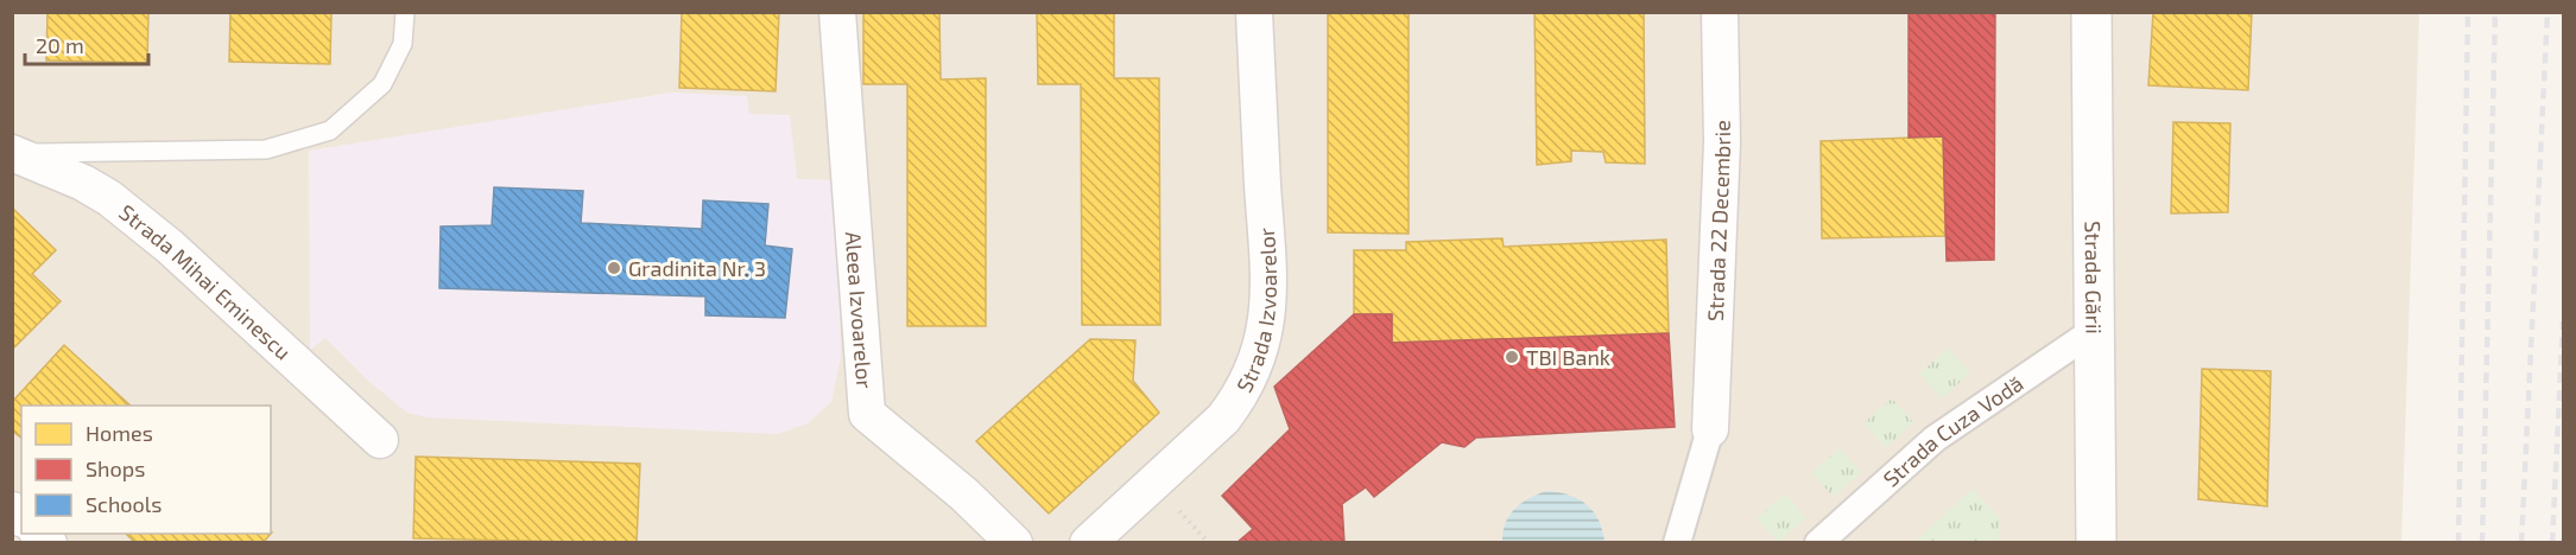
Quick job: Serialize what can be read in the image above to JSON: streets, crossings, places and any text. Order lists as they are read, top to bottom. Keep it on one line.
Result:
{"streets":{"street":["Strada 22 Decembrie","Strada Gării","Strada Mihai Eminescu","Strada Izvoarelor","Aleea Izvoarelor","Strada Cuza Vodă"]},"crossings":[["Strada Gării","Strada Cuza Vodă"]],"places":["Gradinita Nr. 3","TBI Bank"],"legend":["Homes","Shops","Schools"],"scale_bar":"20 m"}
